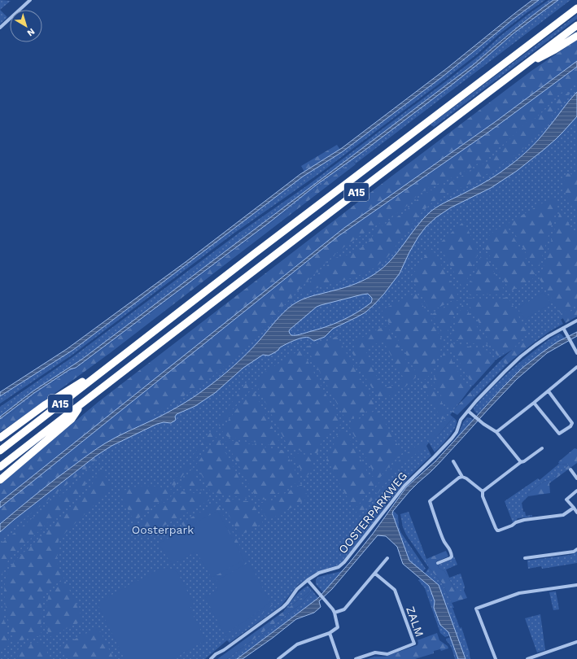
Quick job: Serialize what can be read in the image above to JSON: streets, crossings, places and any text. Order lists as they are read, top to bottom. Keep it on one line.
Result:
{"streets":{"highway":["A15"],"street":["OOSTERPARKWEG","ZALM"]},"parks":["Oosterpark"],"north":"bottom right"}
